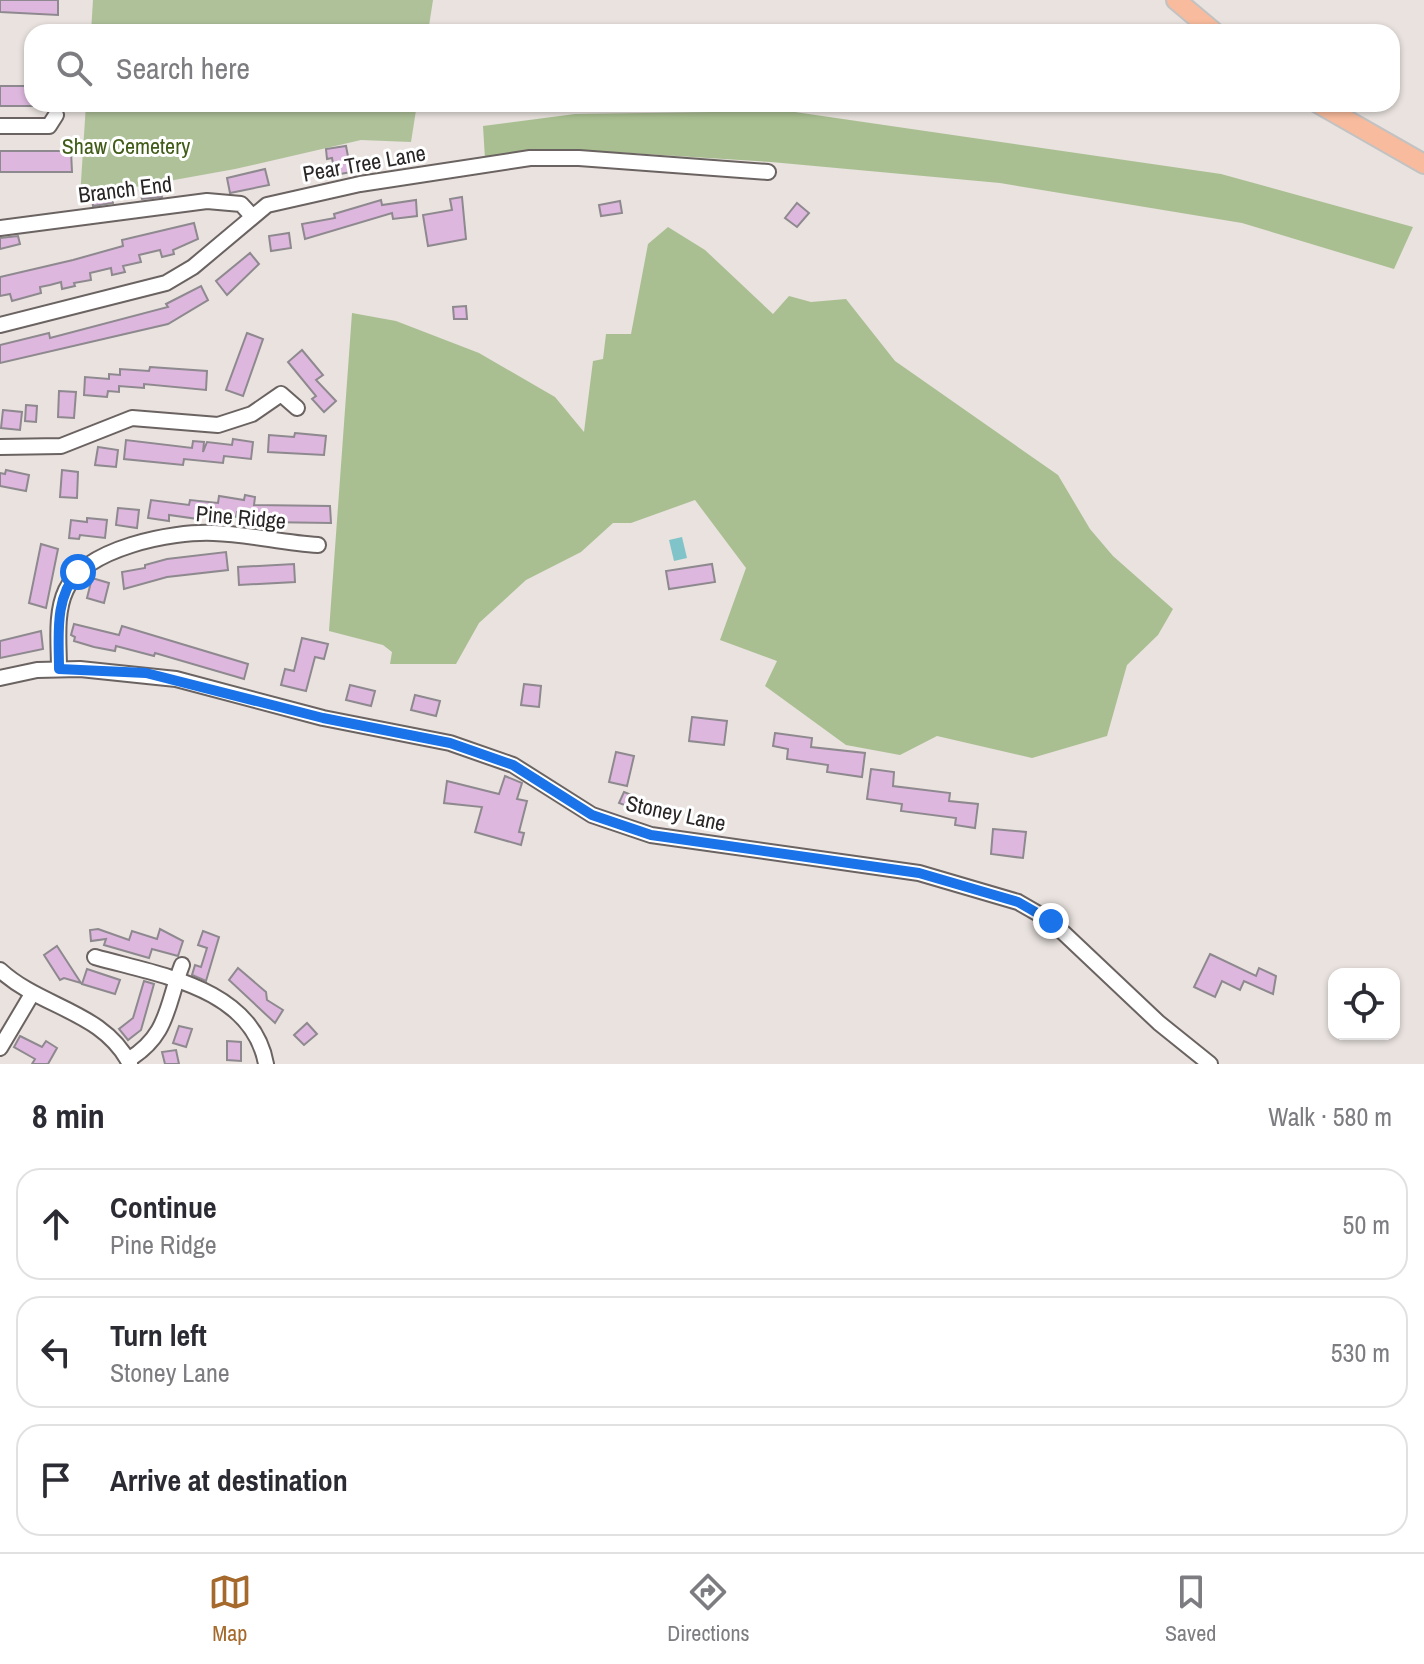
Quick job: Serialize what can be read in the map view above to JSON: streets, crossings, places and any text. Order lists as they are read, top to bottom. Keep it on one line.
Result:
{"streets":{"street":["Pear Tree Lane","Branch End","Pine Ridge","Stoney Lane"]},"crossings":[["Pear Tree Lane","Branch End"],["Pine Ridge","Stoney Lane"]],"parks":["Shaw Cemetery"],"page":{"search":"Search here","heading":["8 min","Walk · 580 m"],"list":[["Continue","Pine Ridge","50 m"],["Turn left","Stoney Lane","530 m"],"Arrive at destination"],"nav":["Map","Directions","Saved"]}}
